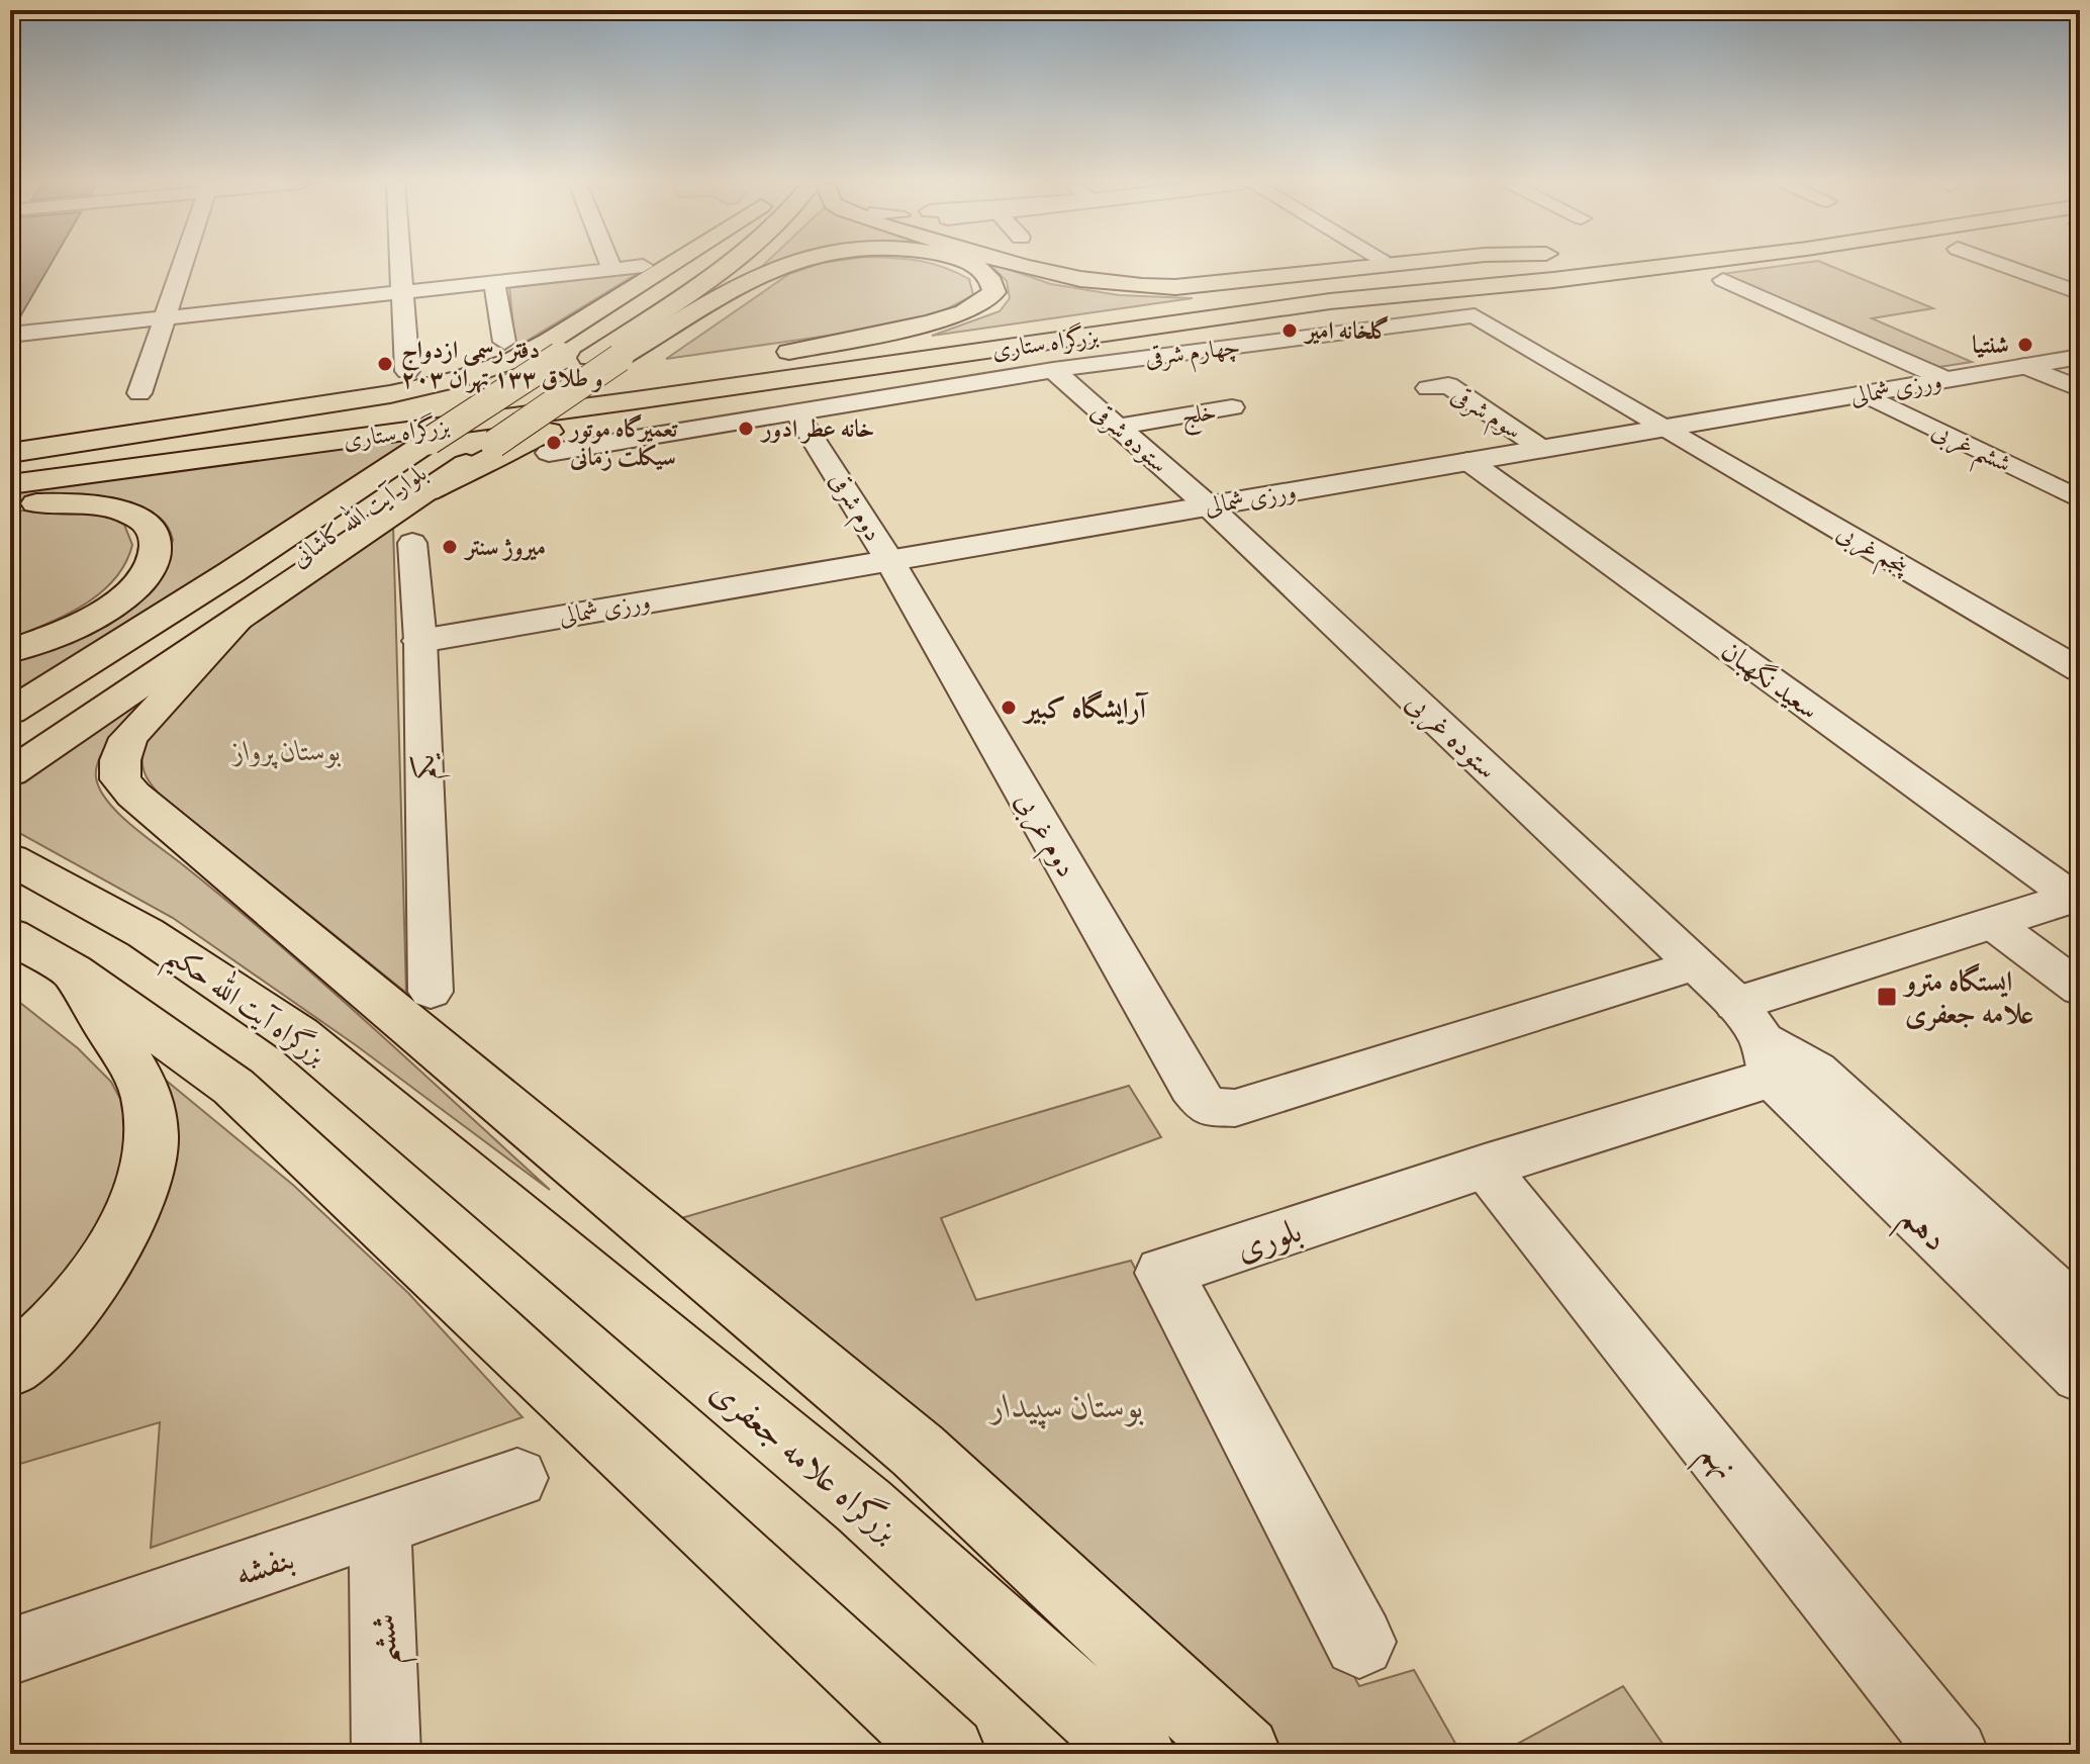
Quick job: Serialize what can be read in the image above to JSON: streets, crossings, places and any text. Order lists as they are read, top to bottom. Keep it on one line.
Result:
{"streets":{"main road":["بزرگراه ستاری","بلوار آیت الله کاشانی","بزرگراه آیت الله حکیم","بزرگراه علامه جعفری"],"street":["چهارم شرقی","ورزی شمالی","سوم شرقی","خلج","ستوده شرقی","ششم غربی","دوم شرقی","پنجم غربی","سعید نگهبان","ستوده غربی","یکم","دوم غربی","دهم","بلوری","نهم","بنفشه","ششم"]},"crossings":[["چهارم شرقی","ورزی شمالی"],["چهارم شرقی","ستوده شرقی"],["چهارم شرقی","دوم شرقی"],["چهارم شرقی","پنجم غربی"],["ورزی شمالی","سوم شرقی"],["ورزی شمالی","ستوده شرقی"],["ورزی شمالی","ششم غربی"],["ورزی شمالی","دوم شرقی"],["ورزی شمالی","پنجم غربی"],["ورزی شمالی","سعید نگهبان"],["ورزی شمالی","ستوده غربی"],["ورزی شمالی","یکم"],["ورزی شمالی","دوم غربی"],["خلج","ستوده شرقی"],["ستوده شرقی","ستوده غربی"],["دوم شرقی","دوم غربی"],["سعید نگهبان","بلوری"],["ستوده غربی","دوم غربی"],["ستوده غربی","دهم"],["ستوده غربی","بلوری"],["بزرگراه آیت الله حکیم","بزرگراه علامه جعفری"],["دهم","بلوری"],["بلوری","نهم"],["بنفشه","ششم"]],"parks":["بوستان پرواز","بوستان سپیدار"],"places":{"other":["گلخانه امیر","شنتیا","دفتر رسمی ازدواج ۲۰۳ و طلاق ۱۳۳ تهران","خانه عطر ادور","تعمیرگاه موتور سیکلت زمانی","میروژ سنتر","آرایشگاه کبیر"],"transit":["ایستگاه مترو علامه جعفری"]}}
